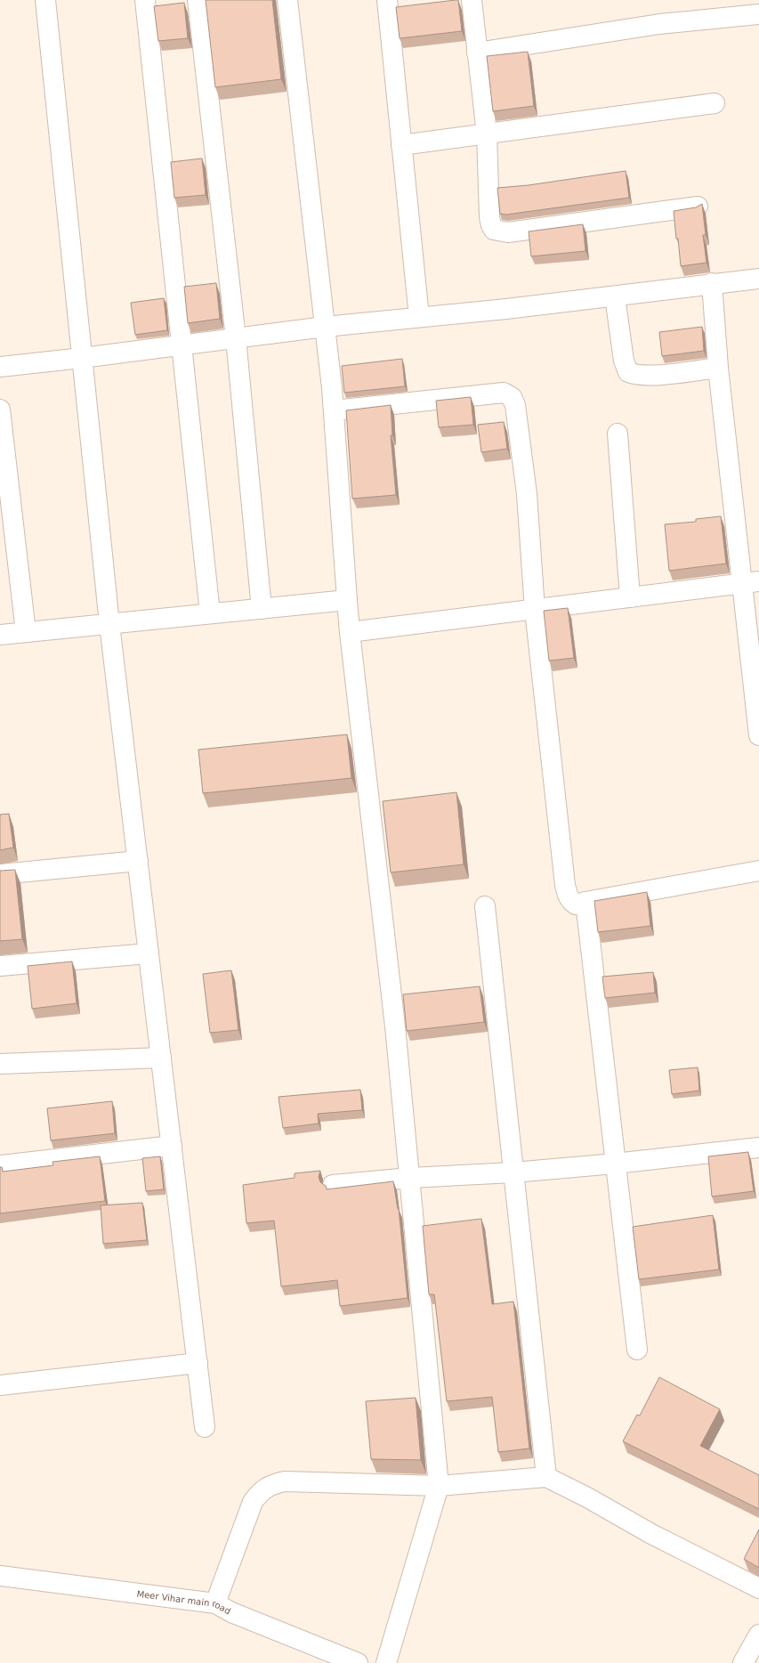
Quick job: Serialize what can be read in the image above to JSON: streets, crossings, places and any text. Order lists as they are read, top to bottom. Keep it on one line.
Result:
{"streets":{"street":["Meer Vihar main road"]}}
